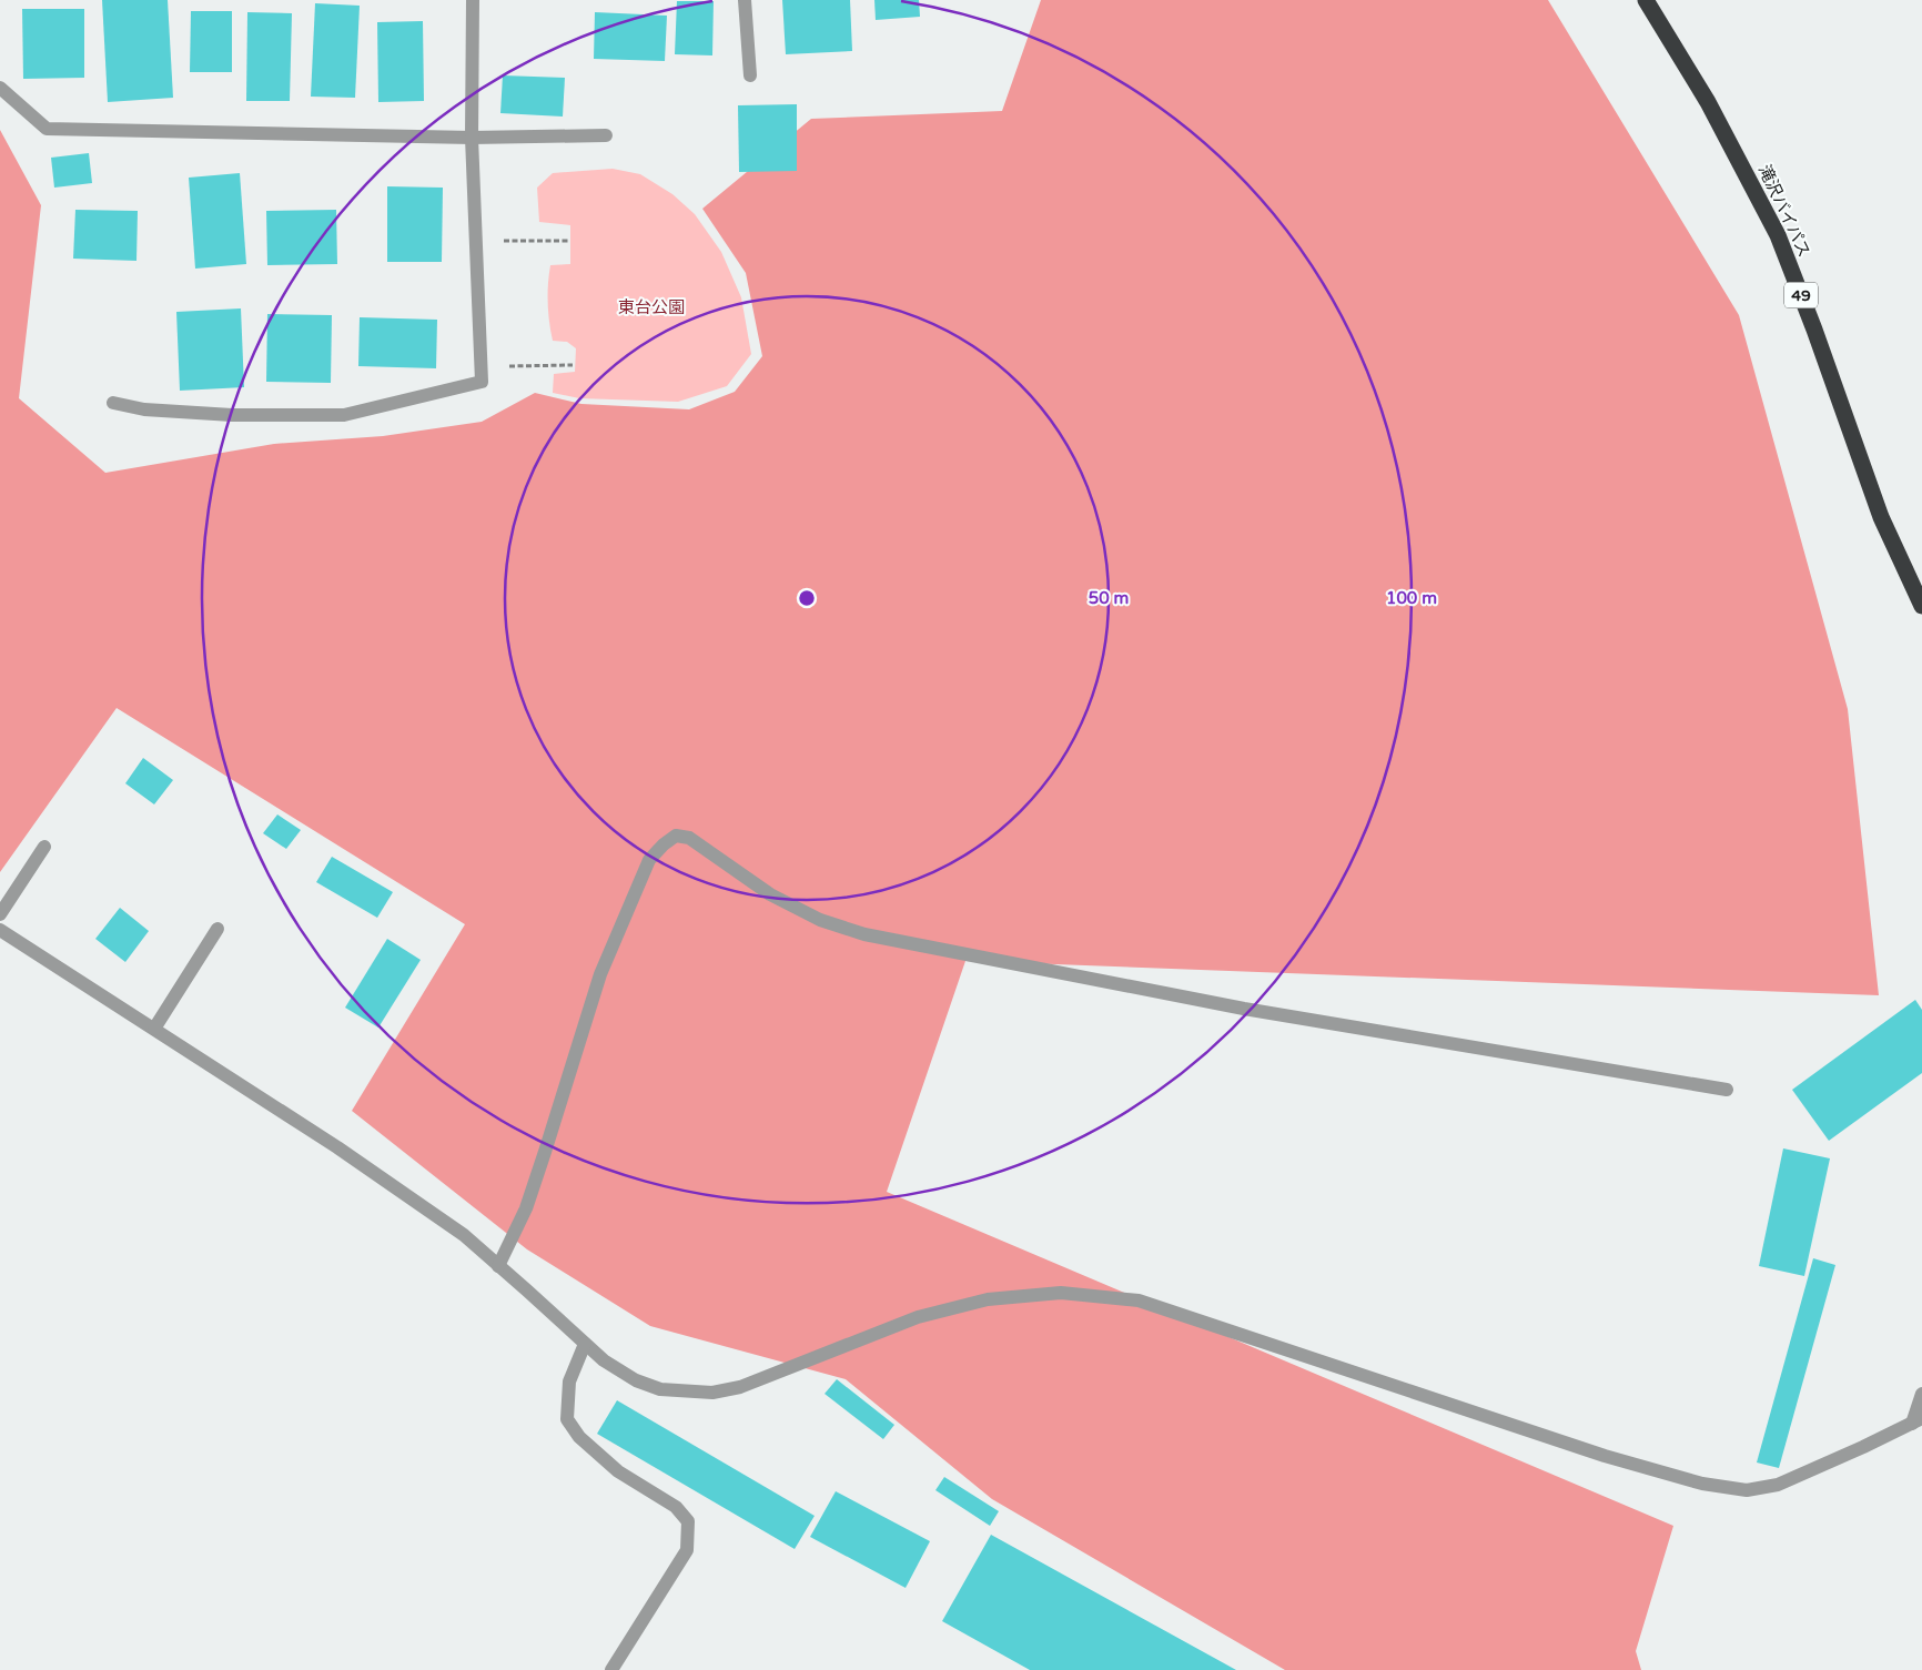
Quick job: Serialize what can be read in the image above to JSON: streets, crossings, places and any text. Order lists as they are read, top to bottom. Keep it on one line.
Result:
{"streets":{"highway":["滝沢バイパス","49"]},"parks":["東台公園"],"rings":["50 m","100 m"]}
